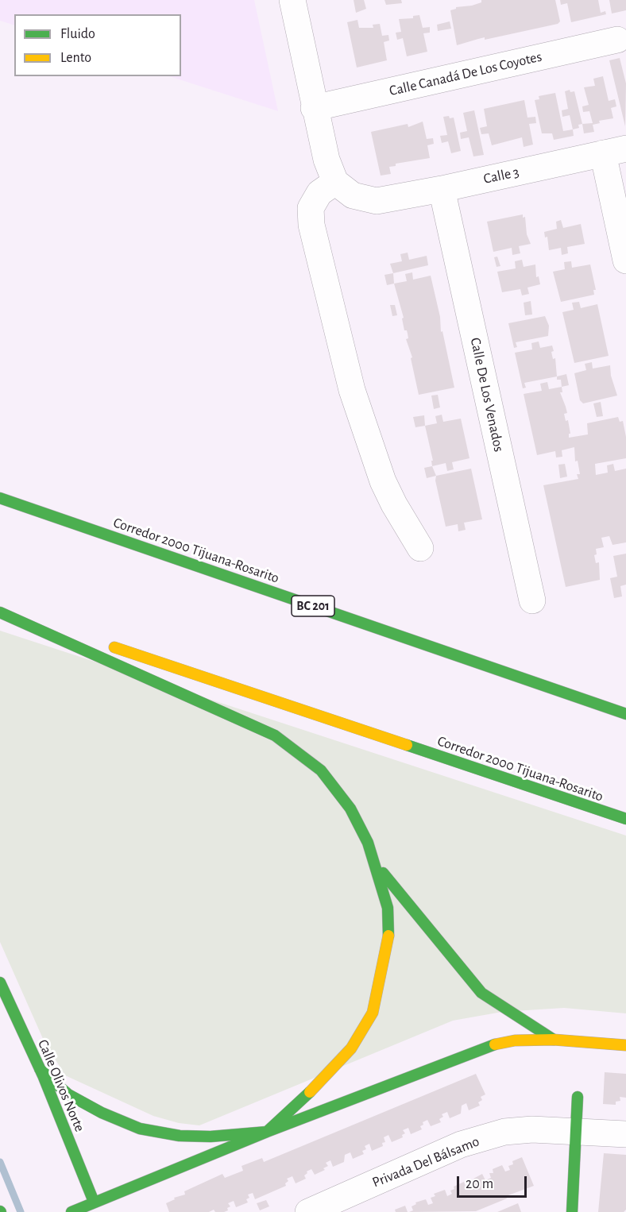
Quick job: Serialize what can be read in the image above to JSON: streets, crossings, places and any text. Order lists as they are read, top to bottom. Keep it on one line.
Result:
{"streets":{"main road":["Corredor 2000 Tijuana-Rosarito","BC 201","Calle Olivos Norte"],"street":["Calle Canadá De Los Coyotes","Calle 3","Calle De Los Venados","Privada Del Bálsamo"]},"crossings":[["Calle 3","Calle De Los Venados"]],"legend":["Fluido","Lento"],"scale_bar":"20 m"}
